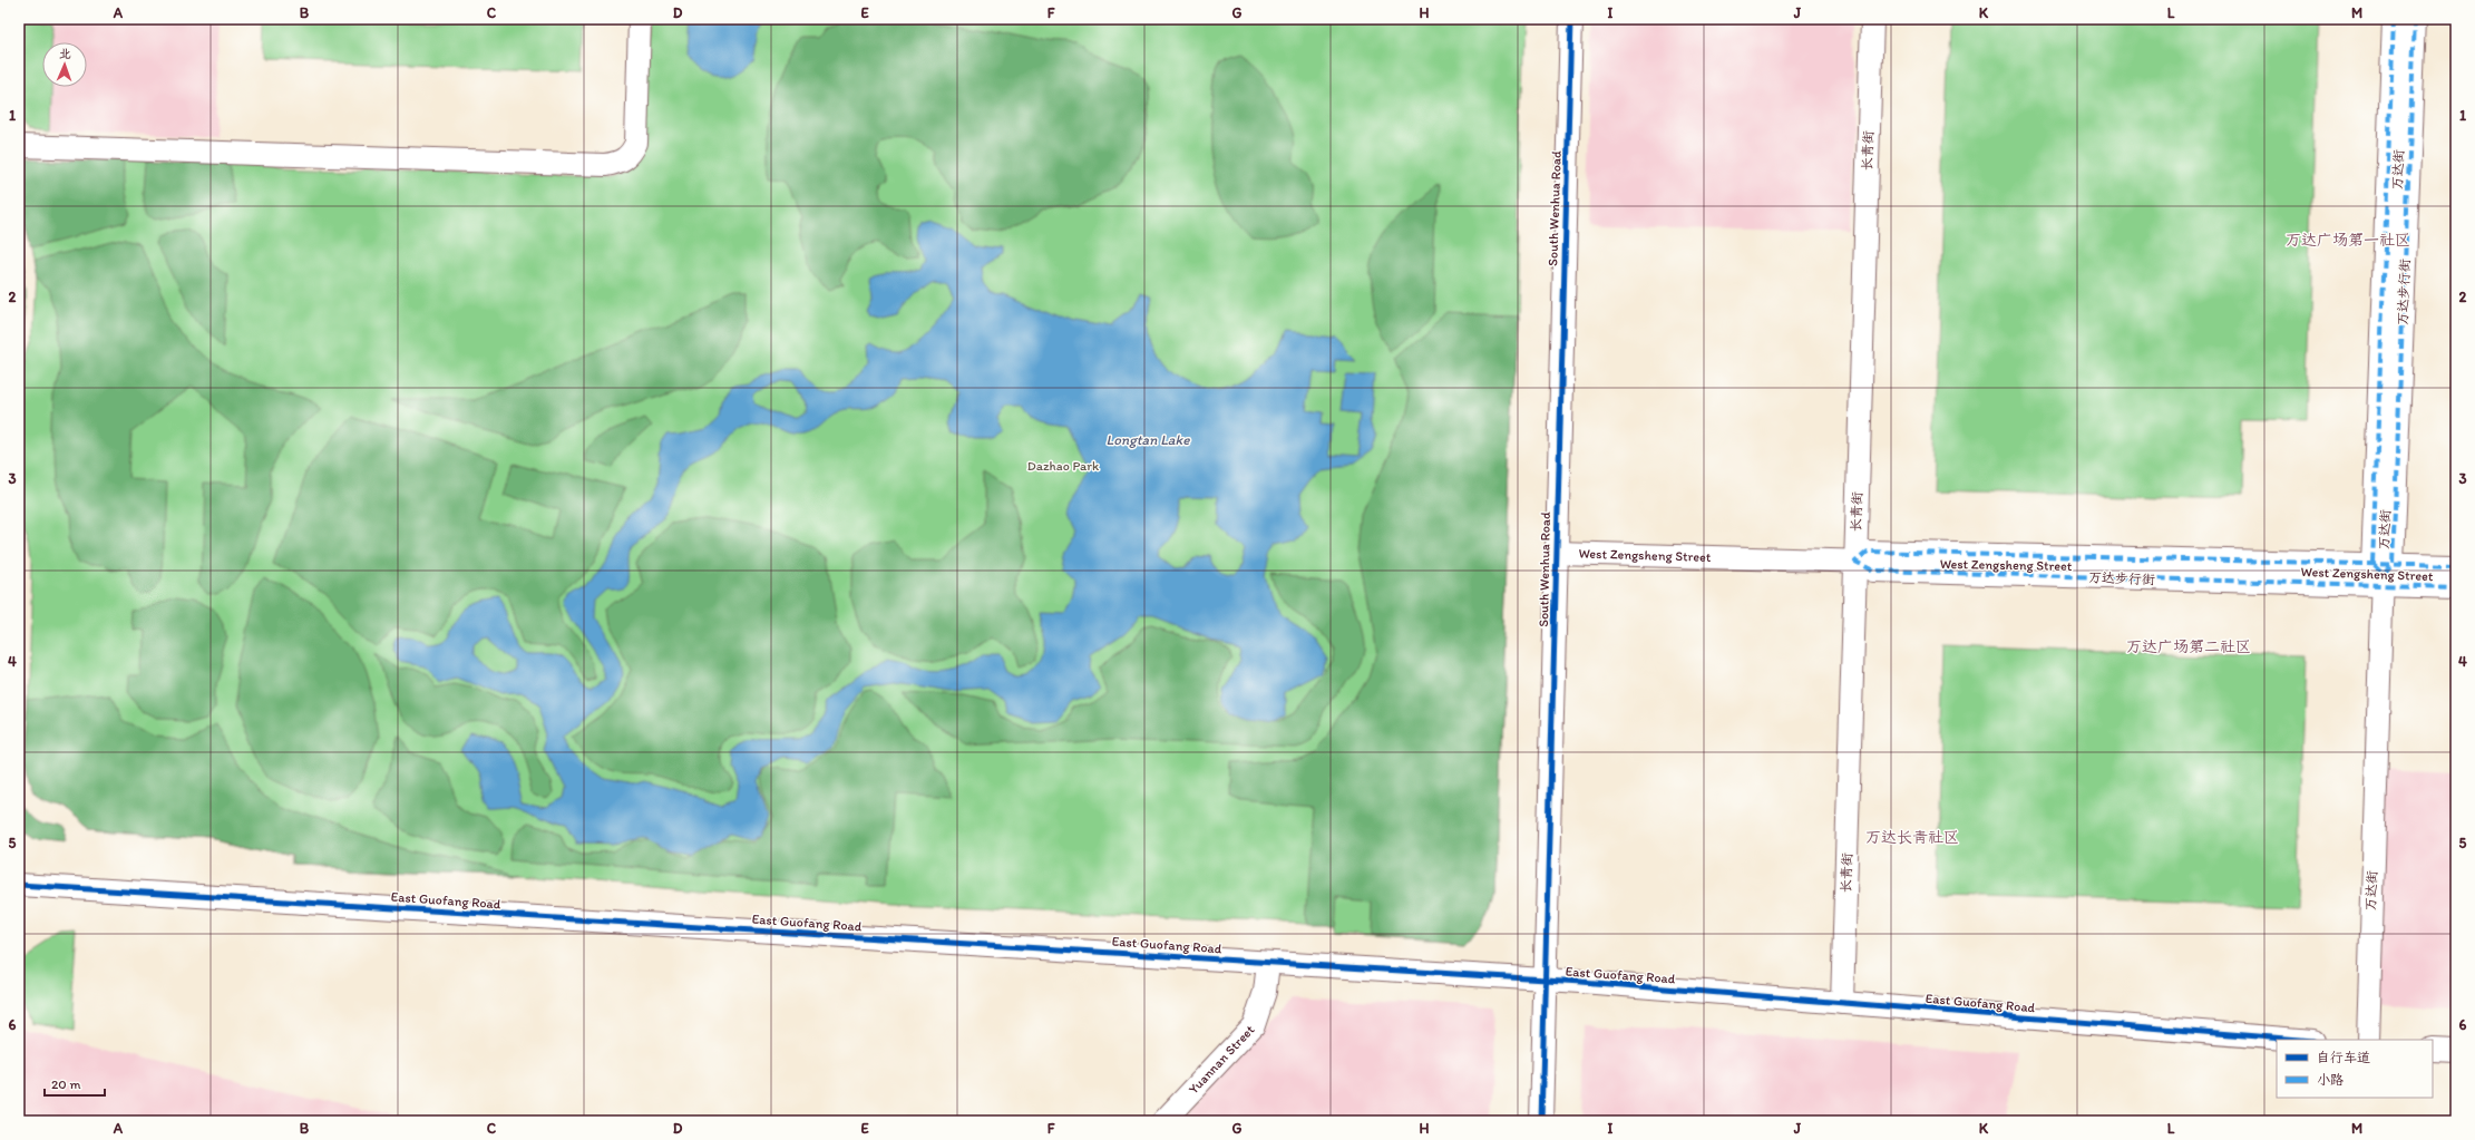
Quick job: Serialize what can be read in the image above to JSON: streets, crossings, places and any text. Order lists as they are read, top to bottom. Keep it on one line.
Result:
{"streets":{"street":["长青街","万达街","South Wenhua Road","万达步行街","West Zengsheng Street","East Guofang Road","Yuannan Street"]},"crossings":[["长青街","West Zengsheng Street"],["长青街","East Guofang Road"],["万达街","万达步行街"],["万达街","West Zengsheng Street"],["South Wenhua Road","West Zengsheng Street"],["South Wenhua Road","East Guofang Road"],["万达步行街","West Zengsheng Street"],["East Guofang Road","Yuannan Street"]],"districts":["万达广场第一社区","万达广场第二社区","万达长青社区"],"water":["Longtan Lake"],"parks":["Dazhao Park"],"legend":["自行车道","小路"],"scale_bar":"20 m","north":"top","grid":{"columns":["A","B","C","D","E","F","G","H","I","J","K","L","M"],"rows":["1","2","3","4","5","6"]}}
